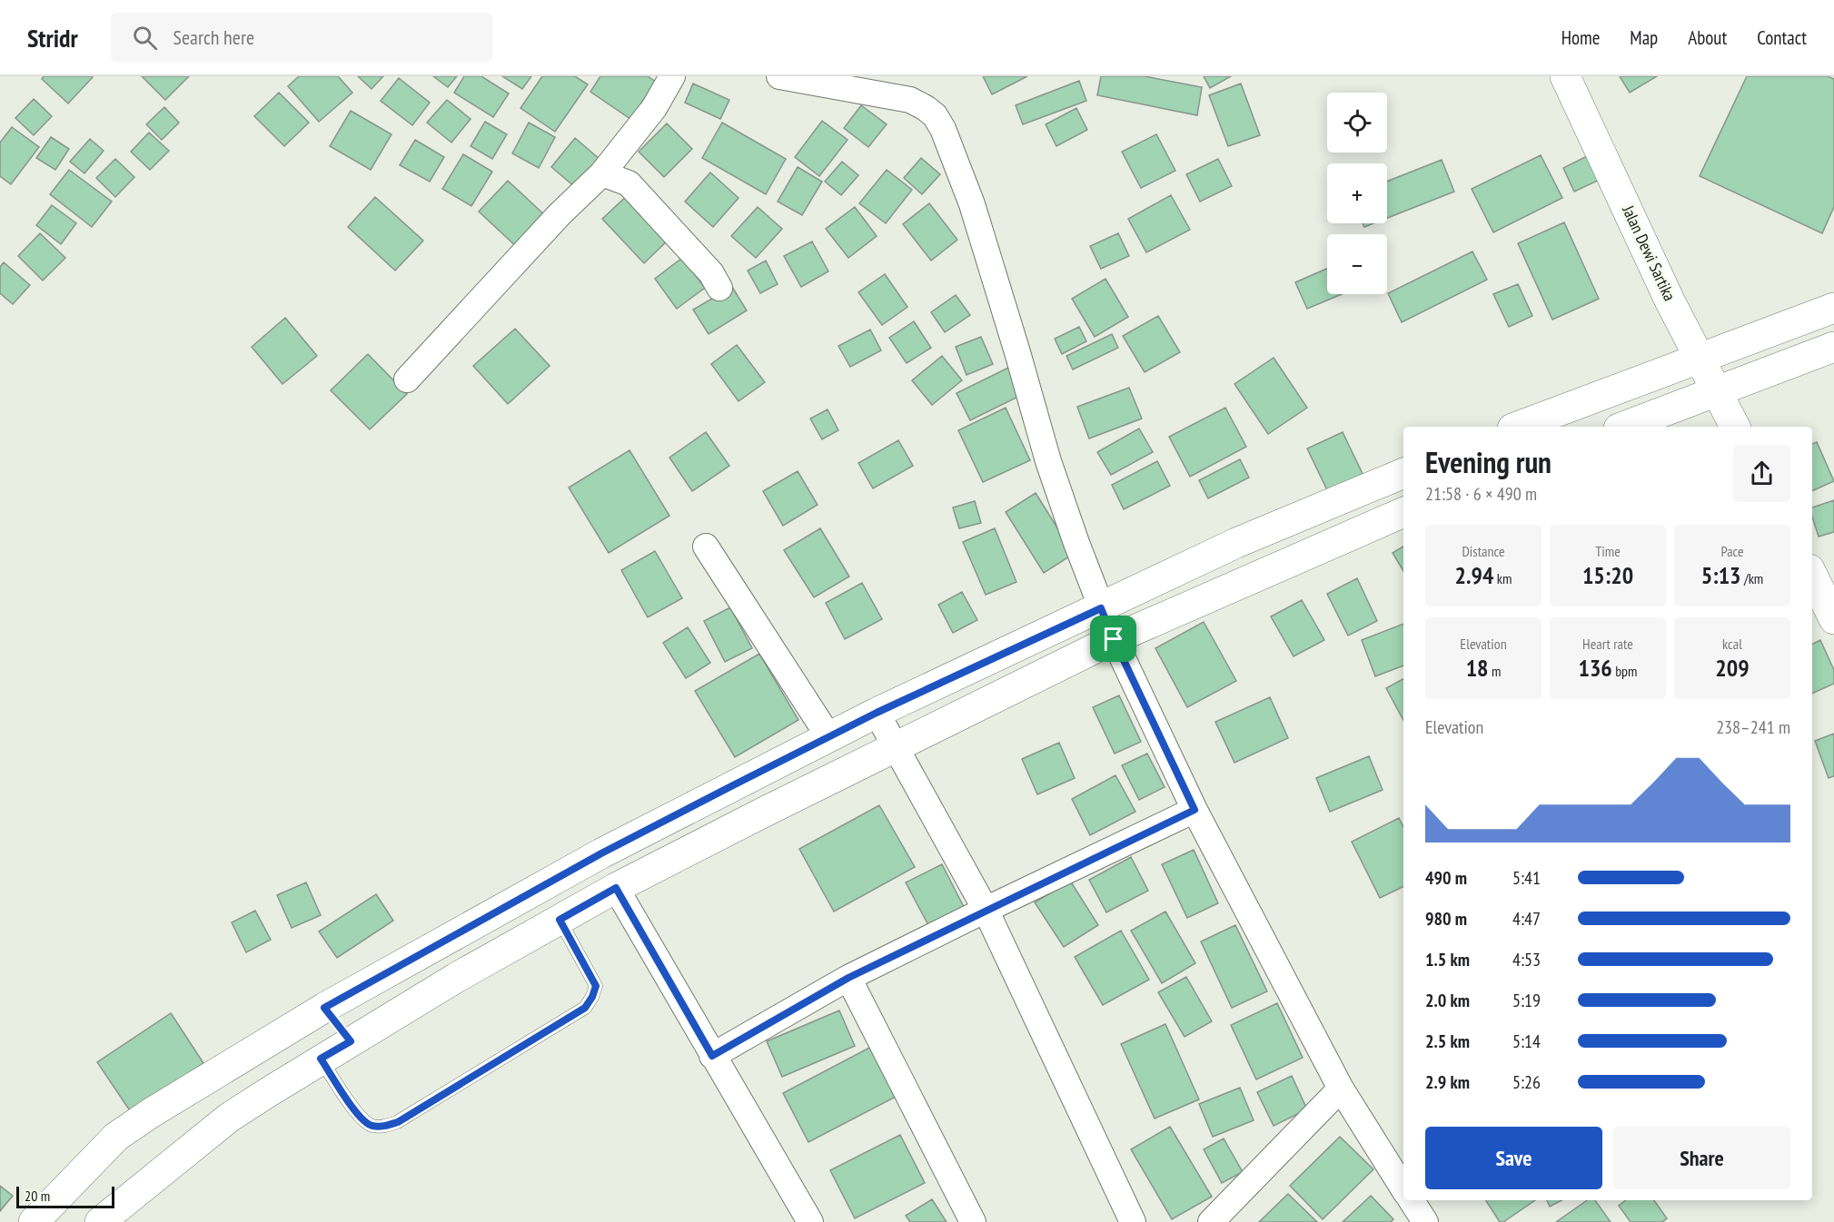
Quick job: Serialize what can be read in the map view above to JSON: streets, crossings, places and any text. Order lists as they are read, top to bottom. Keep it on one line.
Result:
{"streets":{"main road":["Jalan Dewi Sartika"]},"scale_bar":"20 m","page":{"header":"Stridr","search":"Search here","nav":["Home","Map","About","Contact"],"map_buttons":["+","−"],"heading":["Evening run","21:58 · 6 × 490 m"],"stats":[["Distance","2.94 km"],["Time","15:20"],["Pace","5:13 /km"],["Elevation","18 m"],["Heart rate","136 bpm"],["kcal","209"]],"chart":["Elevation","238–241 m"],"list":[{"name":"490 m","note":"5:41"},{"name":"980 m","note":"4:47"},{"name":"1.5 km","note":"4:53"},{"name":"2.0 km","note":"5:19"},{"name":"2.5 km","note":"5:14"},{"name":"2.9 km","note":"5:26"}],"buttons":["Save","Share"],"scale":"20 m"}}
